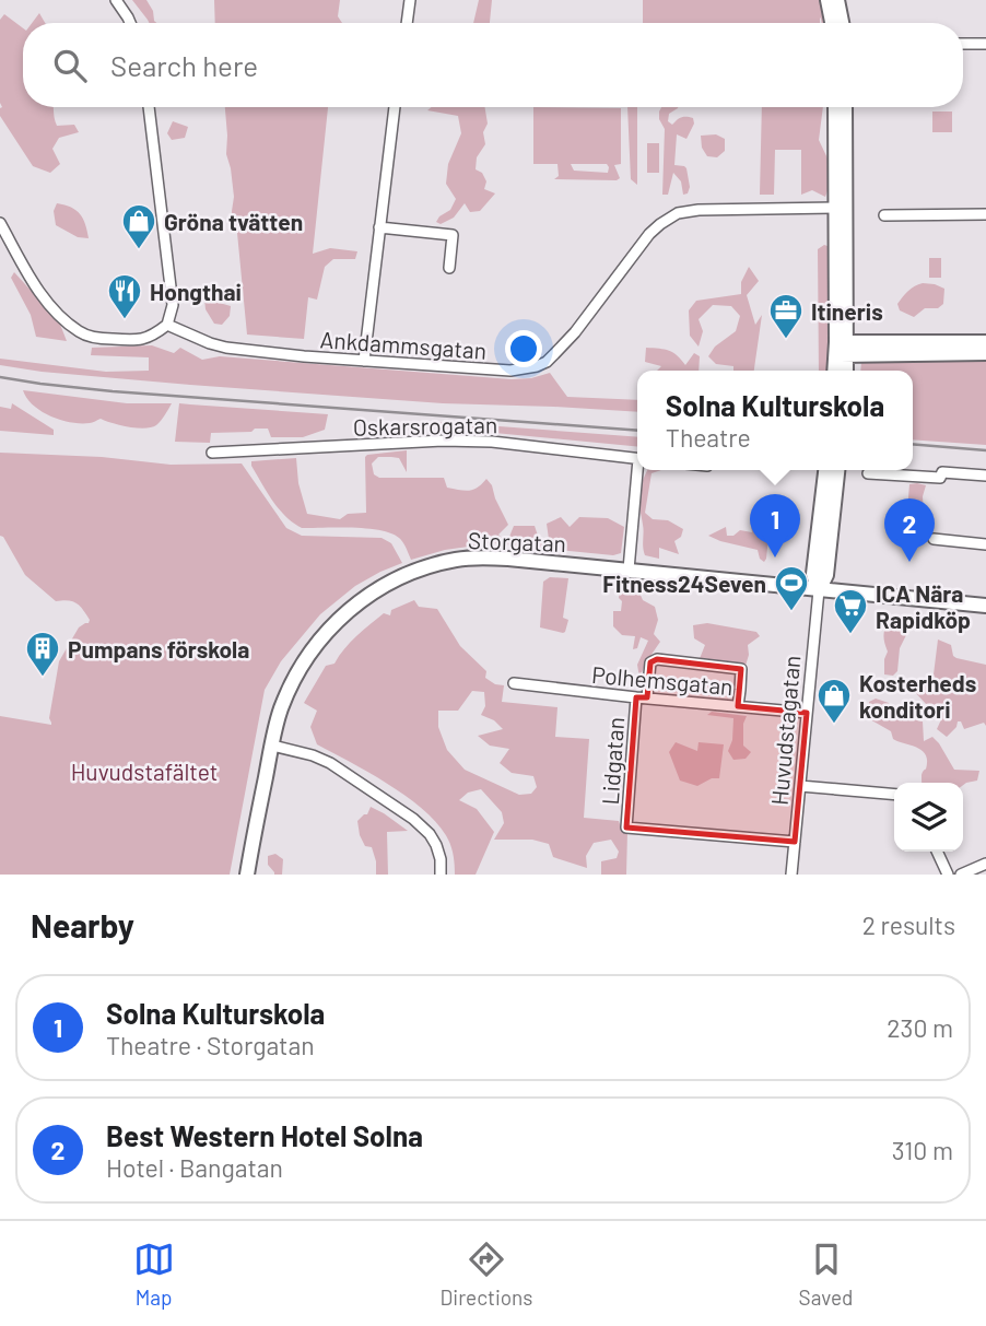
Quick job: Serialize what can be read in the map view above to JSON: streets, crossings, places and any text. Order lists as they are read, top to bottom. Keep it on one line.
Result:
{"streets":{"street":["Ankdammsgatan","Oskarsrogatan","Storgatan","Polhemsgatan","Huvudstagatan","Lidgatan"]},"crossings":[["Oskarsrogatan","Storgatan"],["Storgatan","Huvudstagatan"],["Polhemsgatan","Huvudstagatan"],["Polhemsgatan","Lidgatan"],["Huvudstagatan","Lidgatan"]],"parks":["Huvudstafältet"],"places":{"shop":["Gröna tvätten","Kosterheds konditori"],"restaurant":["Hongthai"],"office":["Itineris"],"sports":["Fitness24Seven"],"supermarket":["ICA Nära Rapidköp"],"building":["Pumpans förskola"]},"page":{"search":"Search here","popup":["Solna Kulturskola","Theatre"],"pins":["1","2"],"heading":["Nearby","2 results"],"list":[{"mark":"1","name":"Solna Kulturskola","note":"Theatre · Storgatan","value":"230 m"},{"mark":"2","name":"Best Western Hotel Solna","note":"Hotel · Bangatan","value":"310 m"}],"nav":["Map","Directions","Saved"]}}
